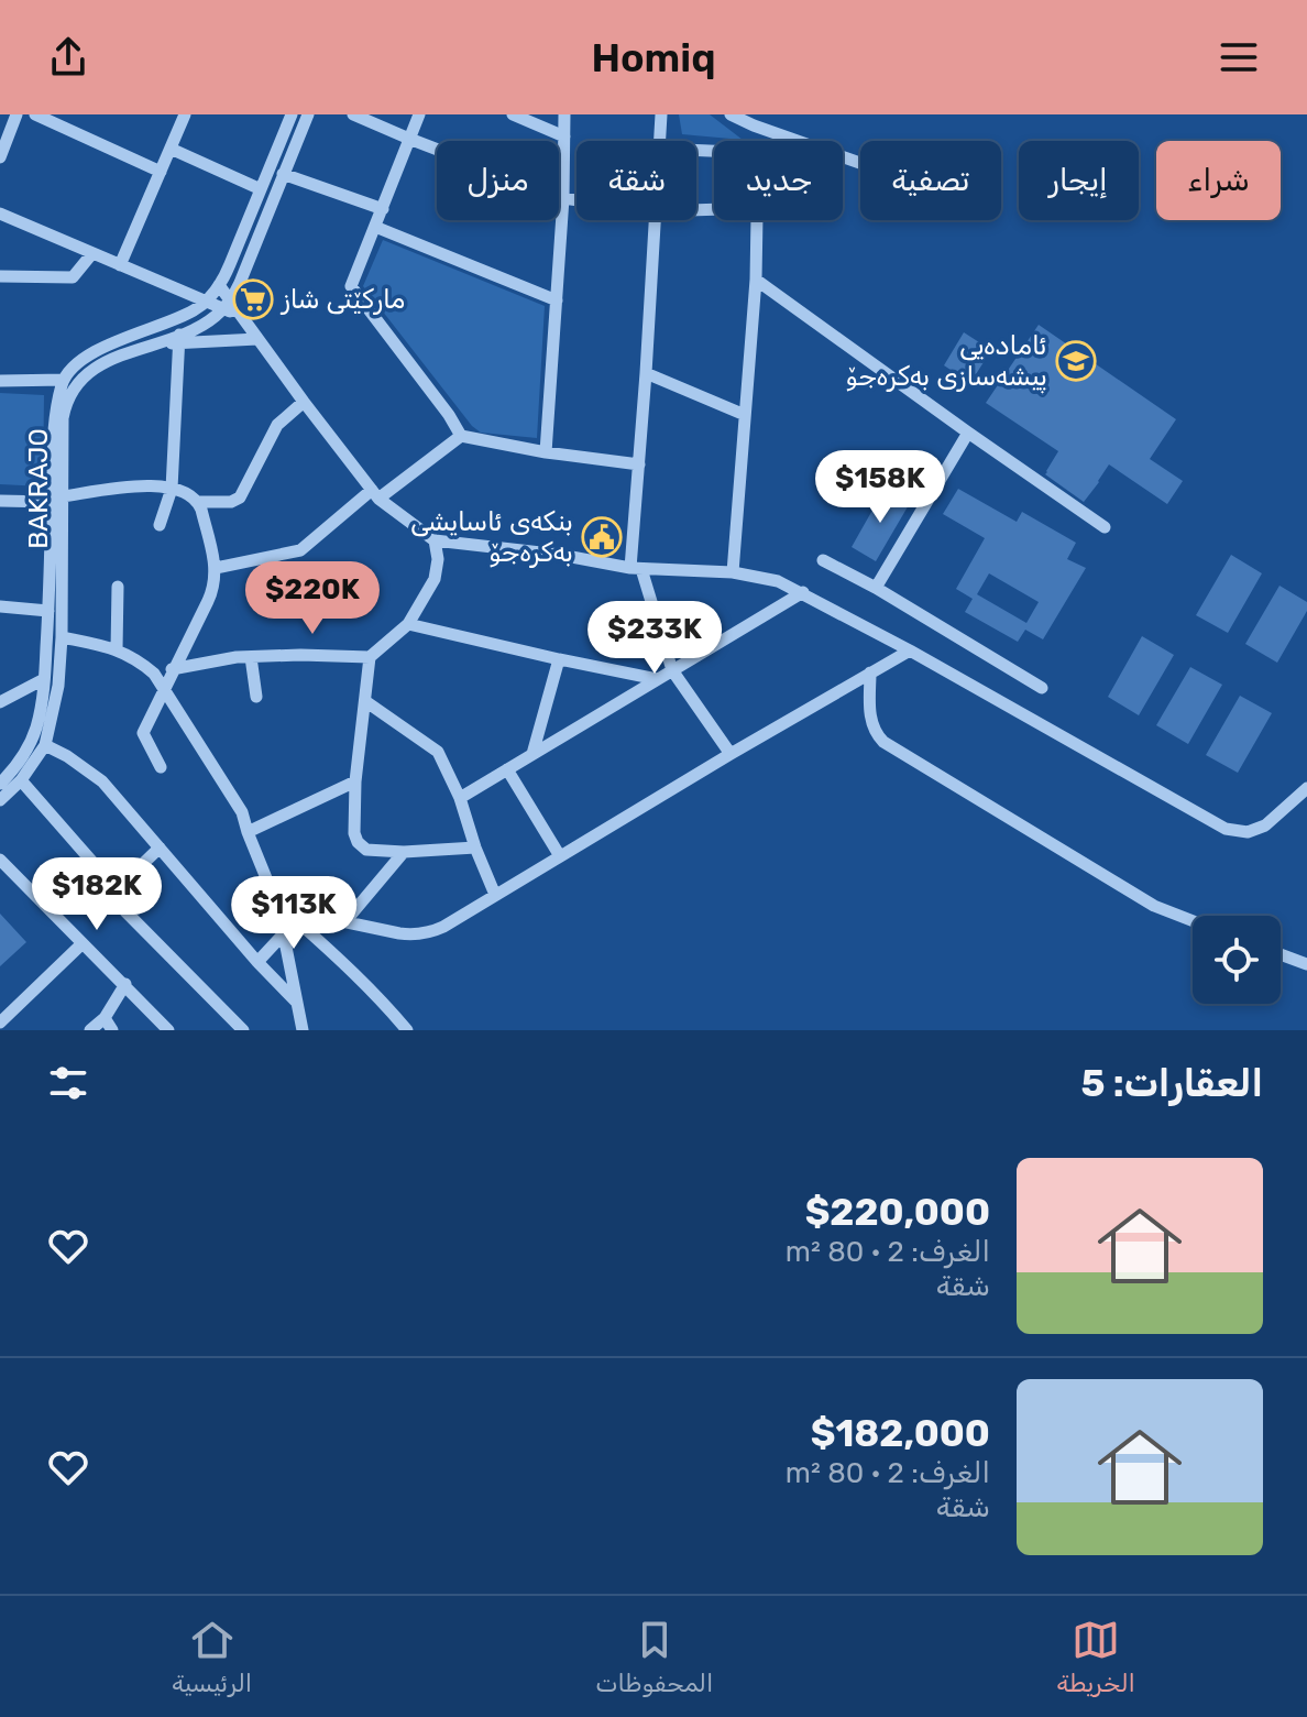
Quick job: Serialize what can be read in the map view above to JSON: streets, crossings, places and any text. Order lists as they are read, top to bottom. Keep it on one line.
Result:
{"streets":{"street":["BAKRAJO"]},"places":{"supermarket":["مارکێتی شاز"],"school or university":["ئامادەیی پیشەسازی بەکرەجۆ"],"public building":["بنکەی ئاسایشی بەکرەجۆ"]},"page":{"header":"Homiq","chip":["شراء","إيجار","تصفية","جديد","شقة","منزل"],"price":["$158K","$220K","$233K","$182K","$113K"],"heading":"العقارات: 5","list":[{"name":"$220,000","note":"الغرف: 2 · 80 m² · شقة"},{"name":"$182,000","note":"الغرف: 2 · 80 m² · شقة"}],"tabs":["الخريطة","المحفوظات","الرئيسية"]}}
